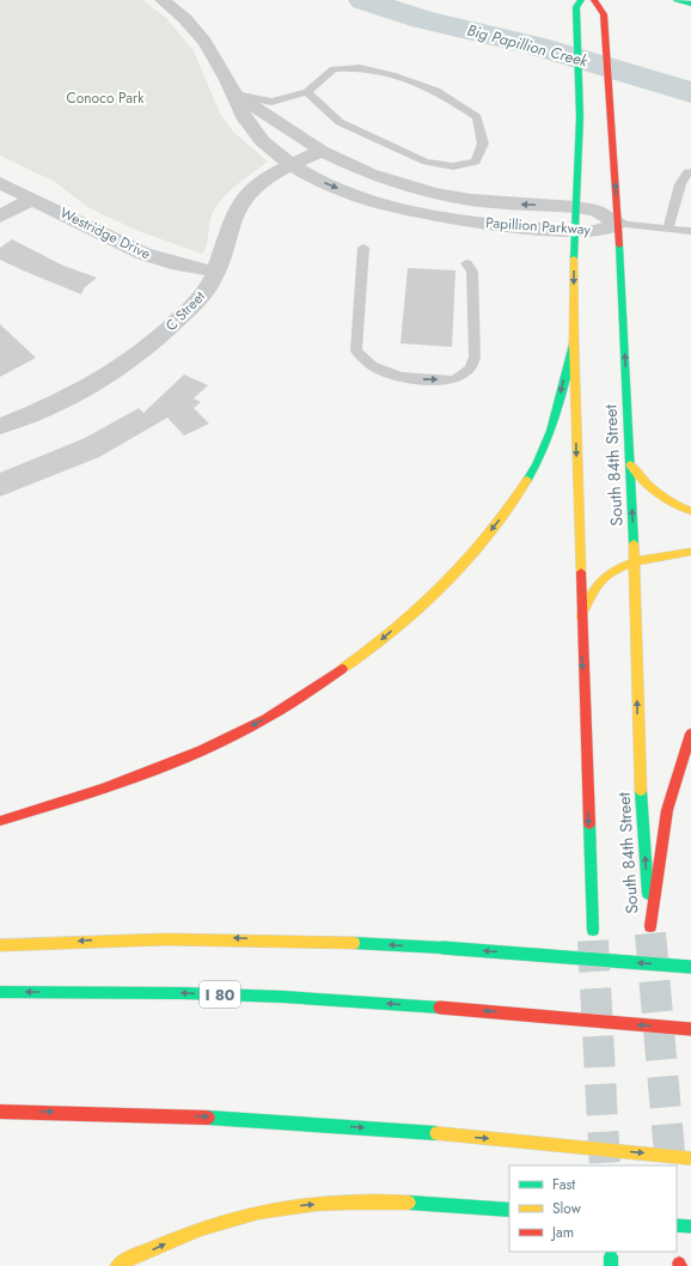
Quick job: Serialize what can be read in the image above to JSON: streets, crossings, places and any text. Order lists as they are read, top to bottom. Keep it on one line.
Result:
{"streets":{"main road":["South 84th Street","I 80"],"street":["Papillion Parkway","Westridge Drive","C Street"]},"crossings":[["Papillion Parkway","C Street"],["Papillion Parkway","South 84th Street"],["Westridge Drive","C Street"]],"water":["Big Papillion Creek"],"parks":["Conoco Park"],"legend":["Fast","Slow","Jam"]}
